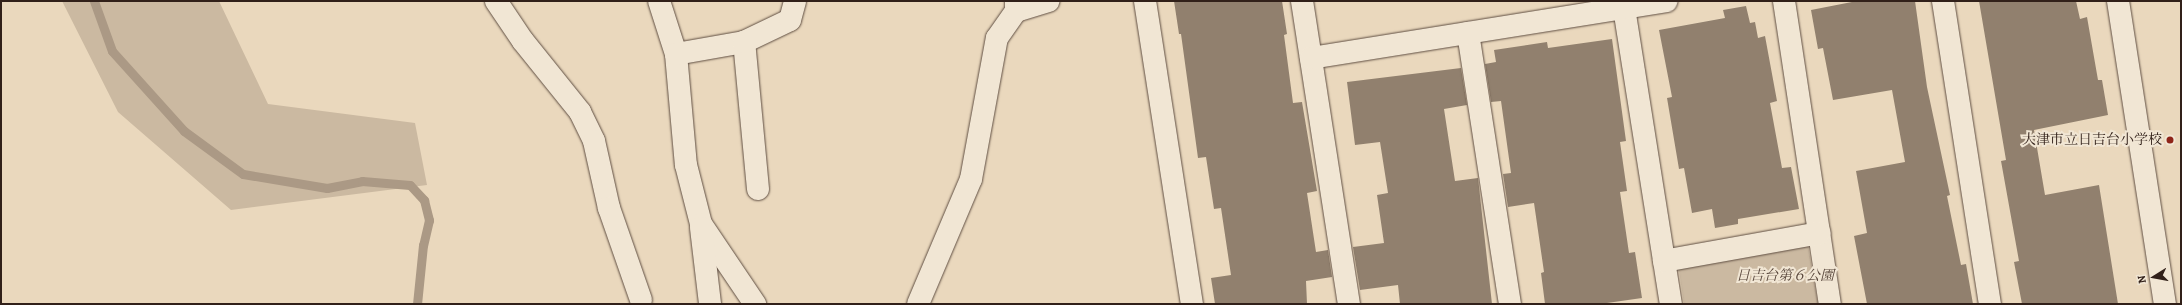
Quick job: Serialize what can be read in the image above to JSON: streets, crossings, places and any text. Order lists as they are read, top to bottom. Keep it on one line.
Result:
{"parks":["日吉台第６公園"],"places":["大津市立日吉台小学校"],"north":"left"}
